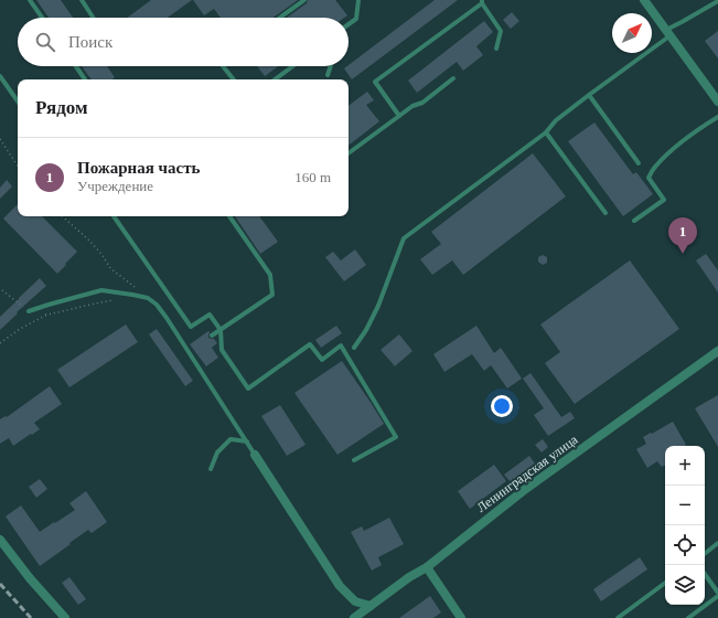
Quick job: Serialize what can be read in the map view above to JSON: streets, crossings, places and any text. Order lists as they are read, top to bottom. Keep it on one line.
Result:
{"streets":{"street":["Ленинградская улица"]},"north":"top right","page":{"search":"Поиск","heading":"Рядом","list":[{"mark":"1","name":"Пожарная часть","note":"Учреждение","value":"160 m"}],"pins":"1","map_buttons":["+","−"]}}
